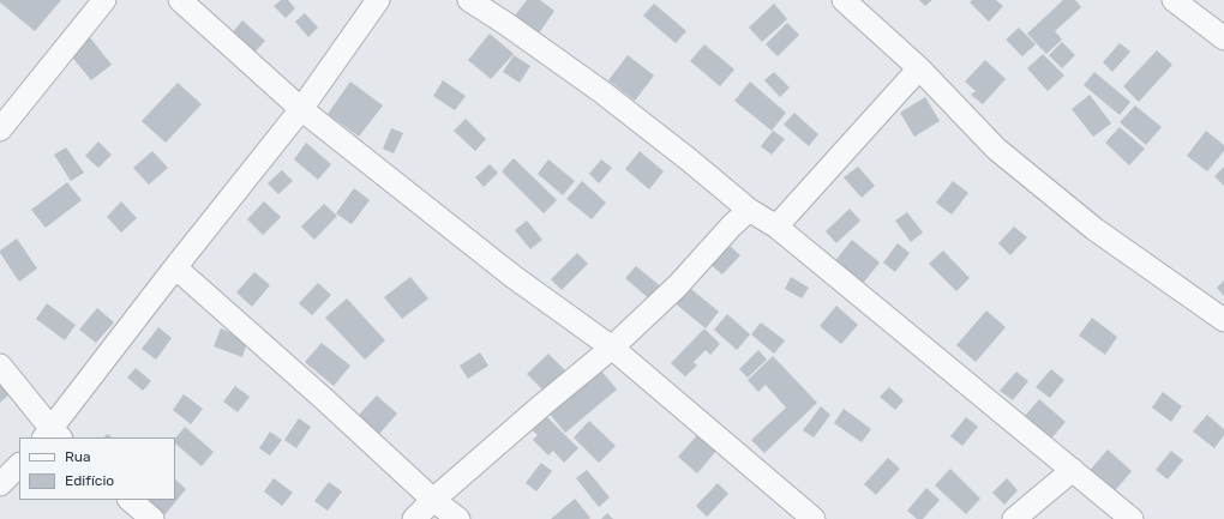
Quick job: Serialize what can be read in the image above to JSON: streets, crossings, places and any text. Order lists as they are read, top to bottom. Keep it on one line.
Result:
{"legend":["Rua","Edifício"]}
